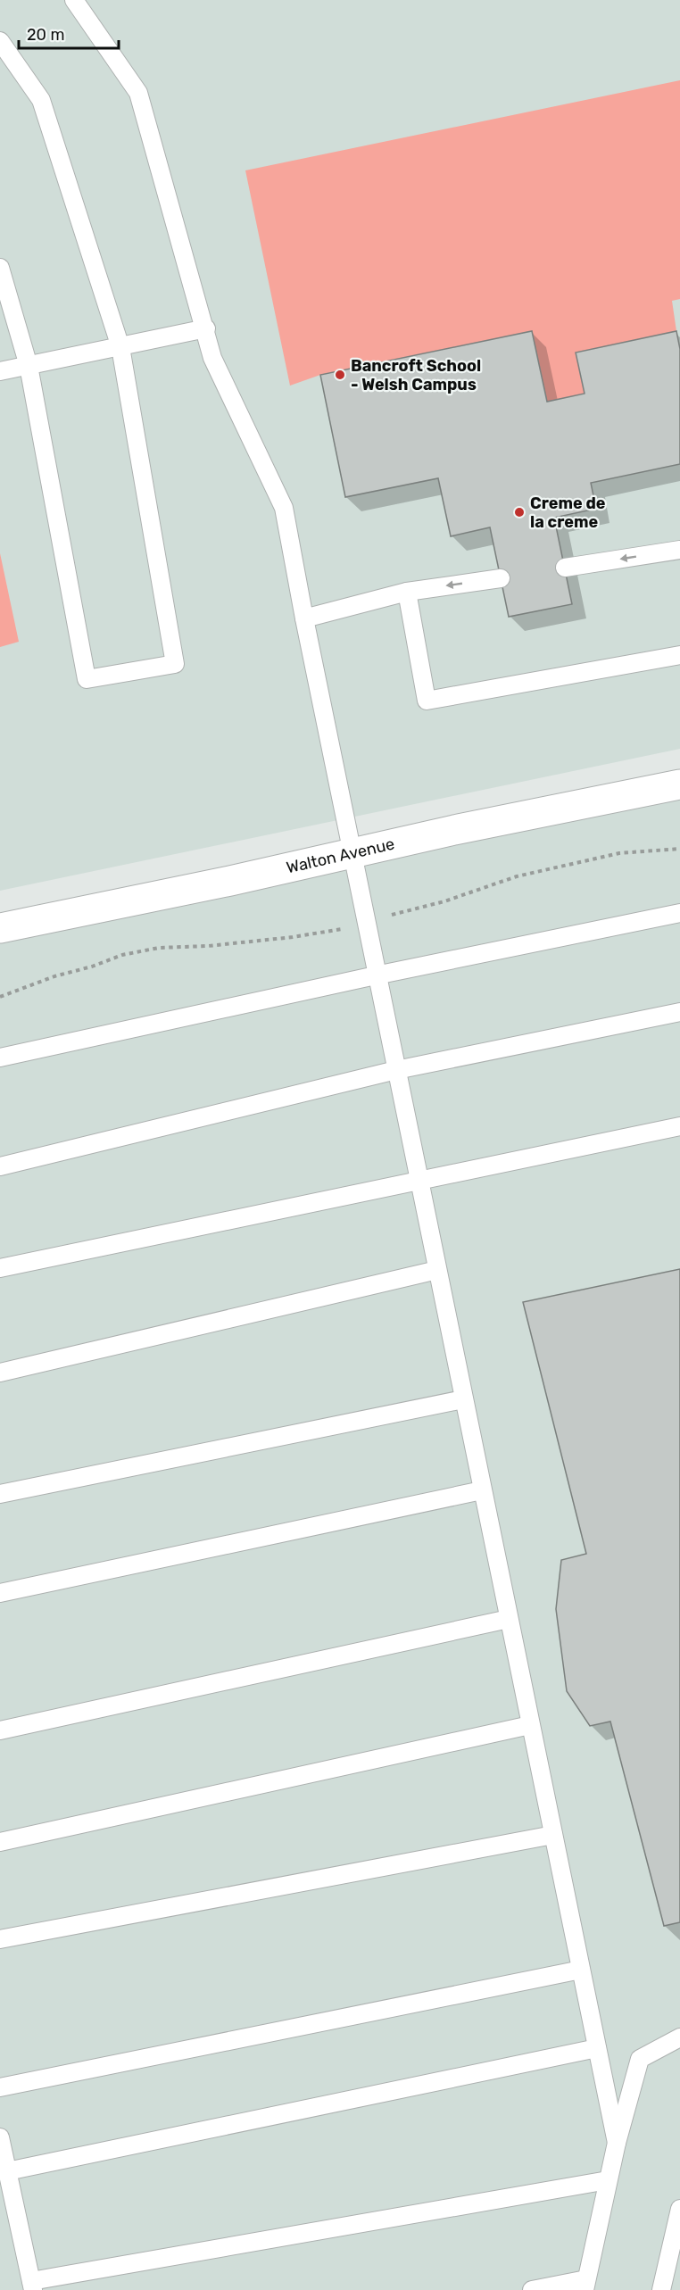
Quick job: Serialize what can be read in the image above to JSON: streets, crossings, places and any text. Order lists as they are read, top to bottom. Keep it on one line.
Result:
{"streets":{"street":["Walton Avenue"]},"places":["Bancroft School - Welsh Campus","Creme de la creme"],"scale_bar":"20 m"}
